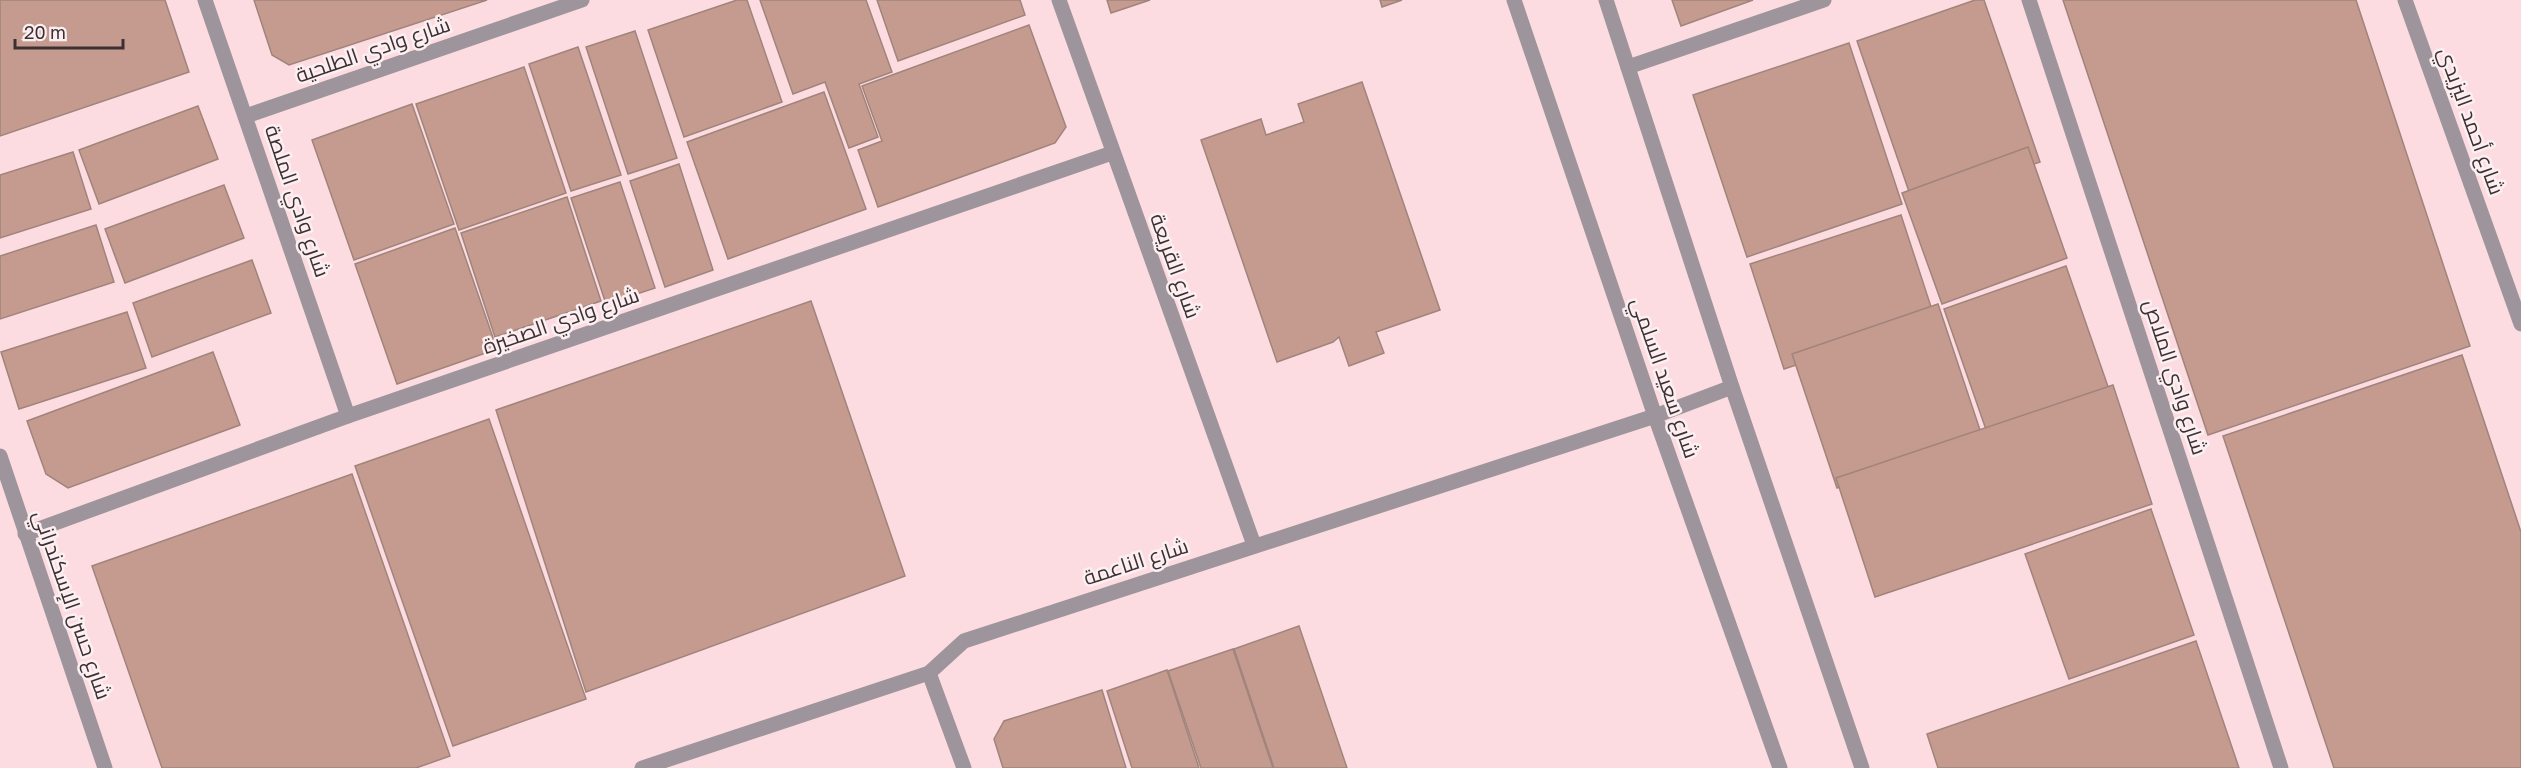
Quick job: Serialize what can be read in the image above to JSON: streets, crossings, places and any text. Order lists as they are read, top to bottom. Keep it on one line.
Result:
{"streets":{"street":["شارع وادي الطلحية","شارع أحمد اليزيدي","شارع وادي الملصة","شارع القريعة","شارع وادي الصخيرة","شارع وادي الملاص","شارع سعيد السلمي","شارع الناعمة","شارع حسن الإسكندراني"]},"crossings":[["شارع وادي الطلحية","شارع وادي الملصة"],["شارع وادي الملصة","شارع وادي الصخيرة"],["شارع القريعة","شارع وادي الصخيرة"],["شارع القريعة","شارع الناعمة"],["شارع وادي الصخيرة","شارع حسن الإسكندراني"],["شارع سعيد السلمي","شارع الناعمة"]],"scale_bar":"20 m"}
